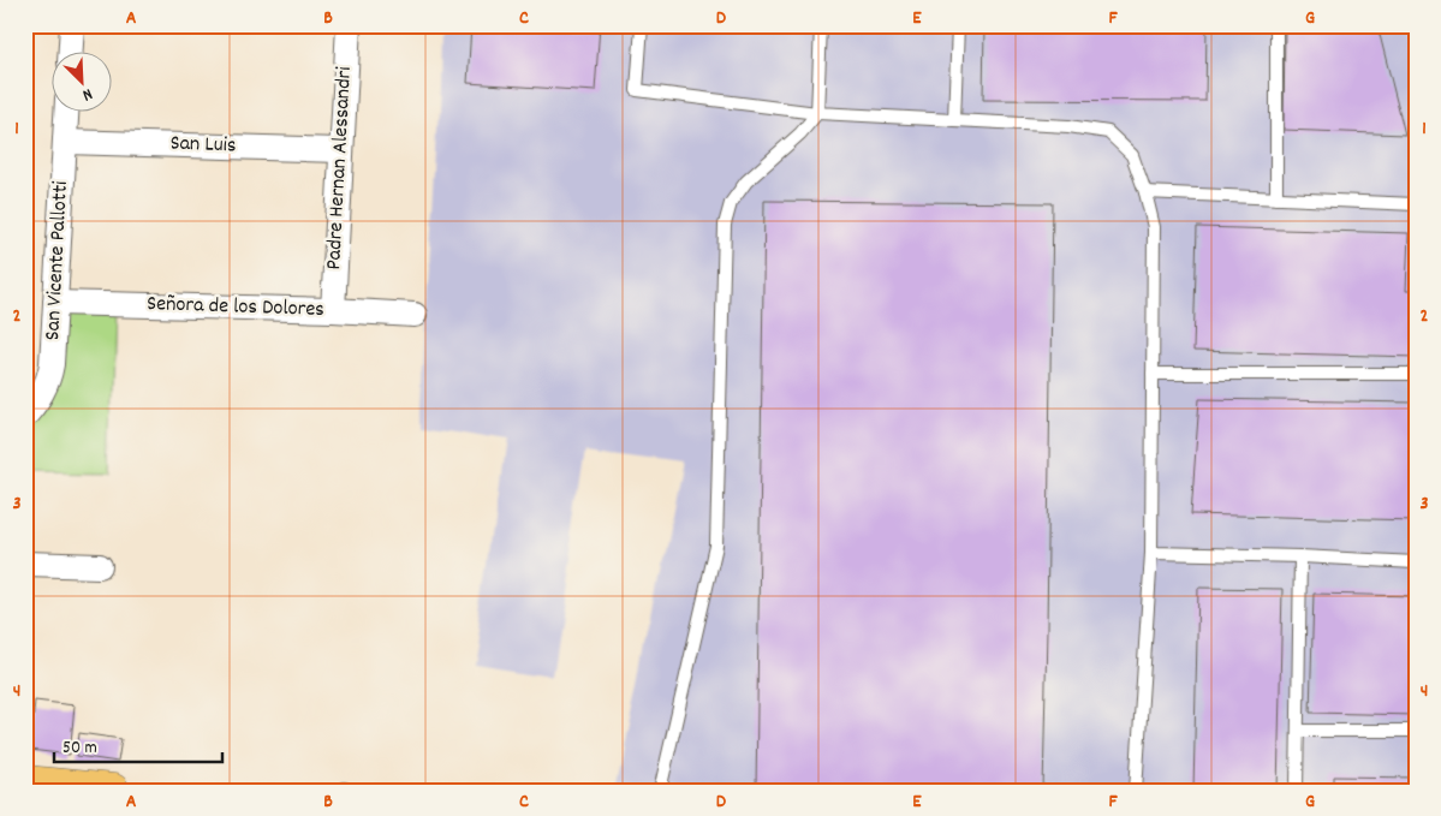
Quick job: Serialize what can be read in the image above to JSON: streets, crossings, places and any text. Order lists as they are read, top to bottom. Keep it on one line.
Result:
{"streets":{"street":["San Luis","Padre Hernan Alessandri","San Vicente Pallotti","Señora de los Dolores"]},"crossings":[["San Luis","Padre Hernan Alessandri"],["San Luis","San Vicente Pallotti"],["Padre Hernan Alessandri","Señora de los Dolores"],["San Vicente Pallotti","Señora de los Dolores"]],"scale_bar":"50 m","north":"bottom right","grid":{"columns":["A","B","C","D","E","F","G"],"rows":["1","2","3","4"]}}
